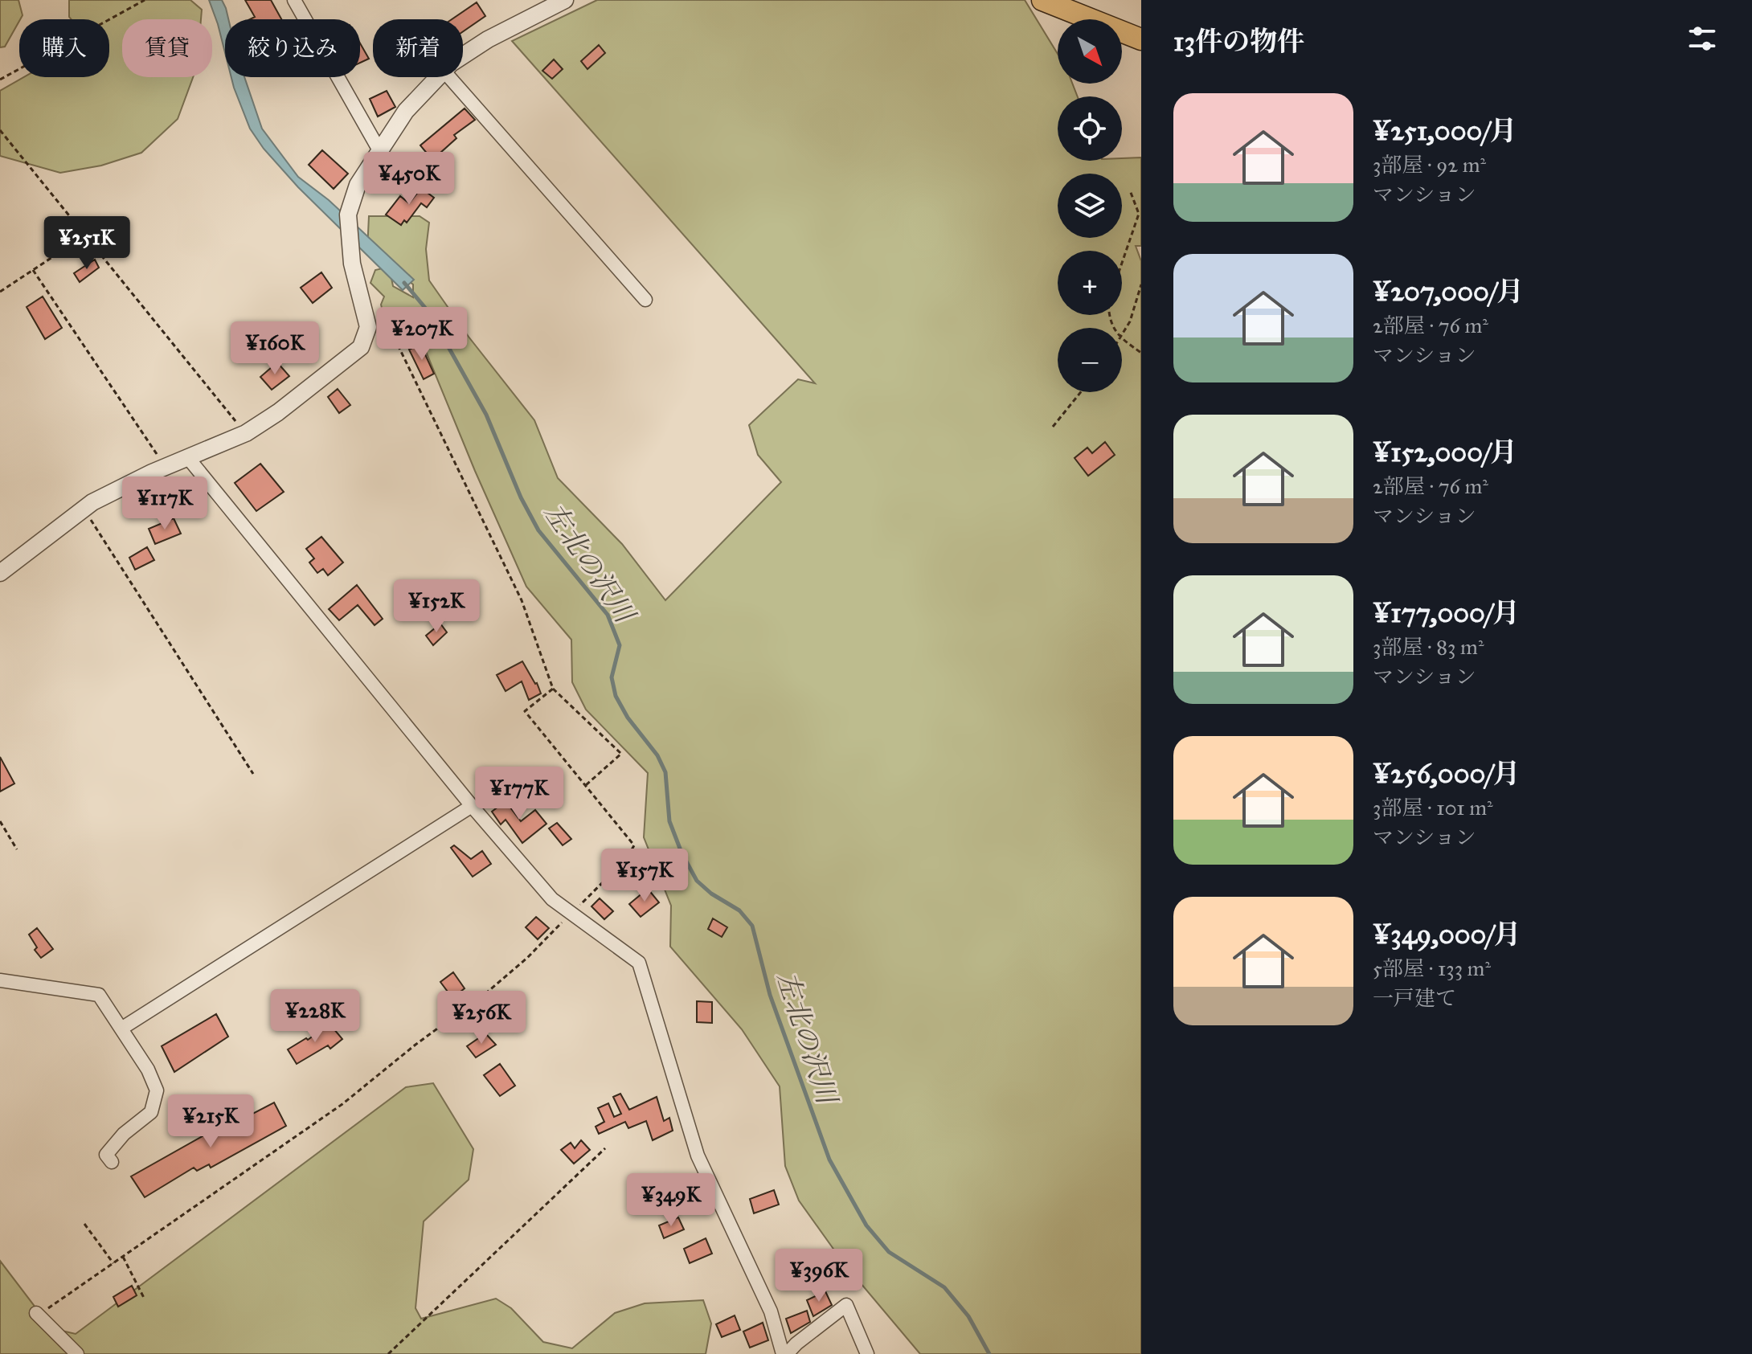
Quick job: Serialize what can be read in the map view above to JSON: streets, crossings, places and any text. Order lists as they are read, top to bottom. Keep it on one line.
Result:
{"water":["左北の沢川"],"north":"bottom right","page":{"heading":"13件の物件","map_buttons":["+","−"],"chip":["購入","賃貸","絞り込み","新着"],"list":[{"name":"¥251,000/月","note":"3部屋 · 92 m² · マンション"},{"name":"¥207,000/月","note":"2部屋 · 76 m² · マンション"},{"name":"¥152,000/月","note":"2部屋 · 76 m² · マンション"},{"name":"¥177,000/月","note":"3部屋 · 83 m² · マンション"},{"name":"¥256,000/月","note":"3部屋 · 101 m² · マンション"},{"name":"¥349,000/月","note":"5部屋 · 133 m² · 一戸建て"}],"price":["¥450K","¥251K","¥207K","¥160K","¥117K","¥152K","¥177K","¥157K","¥228K","¥256K","¥215K","¥349K","¥396K"]}}
